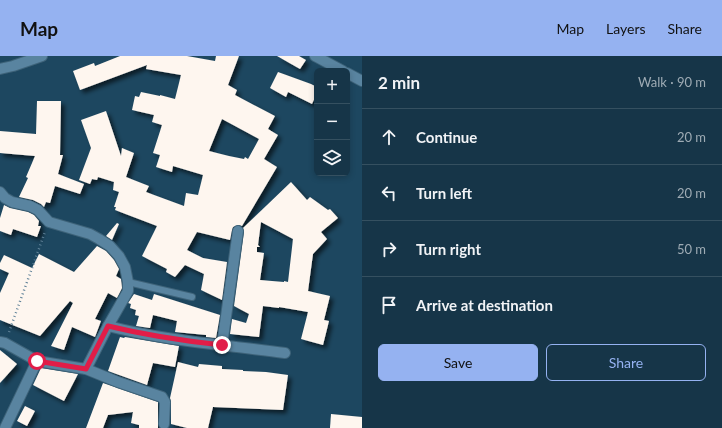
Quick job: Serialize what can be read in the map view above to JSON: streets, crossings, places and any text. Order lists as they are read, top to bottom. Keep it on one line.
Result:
{"page":{"header":"Map","nav":["Map","Layers","Share"],"heading":["2 min","Walk · 90 m"],"map_buttons":["+","−"],"list":[["Continue","20 m"],["Turn left","20 m"],["Turn right","50 m"],"Arrive at destination"],"buttons":["Save","Share"]}}
